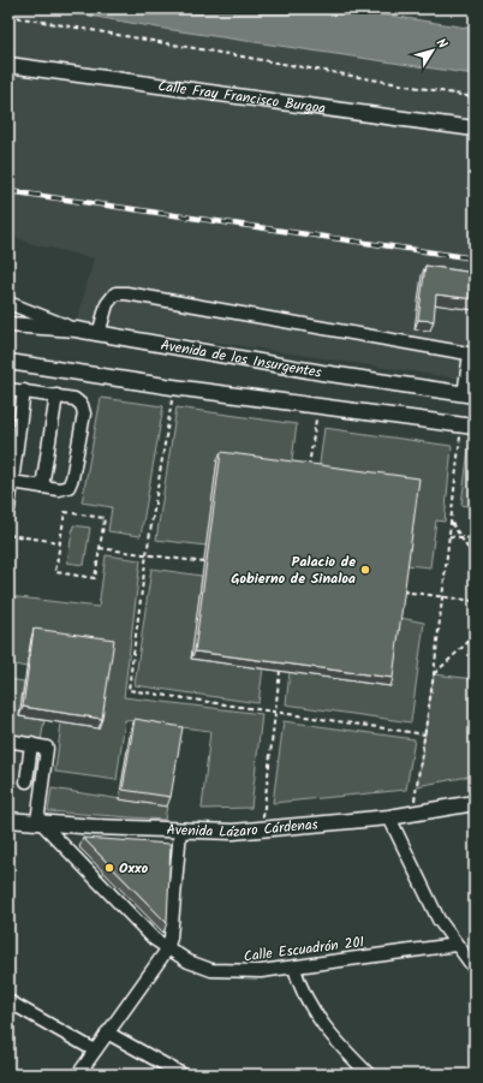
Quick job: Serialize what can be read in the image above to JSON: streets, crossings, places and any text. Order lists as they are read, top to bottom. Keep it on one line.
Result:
{"streets":{"main road":["Calle Fray Francisco Burgoa","Avenida de los Insurgentes","Avenida Lázaro Cárdenas"],"street":["Calle Escuadrón 201"]},"crossings":[["Avenida Lázaro Cárdenas","Calle Escuadrón 201"]],"places":["Palacio de Gobierno de Sinaloa","Oxxo"],"north":"top right"}
